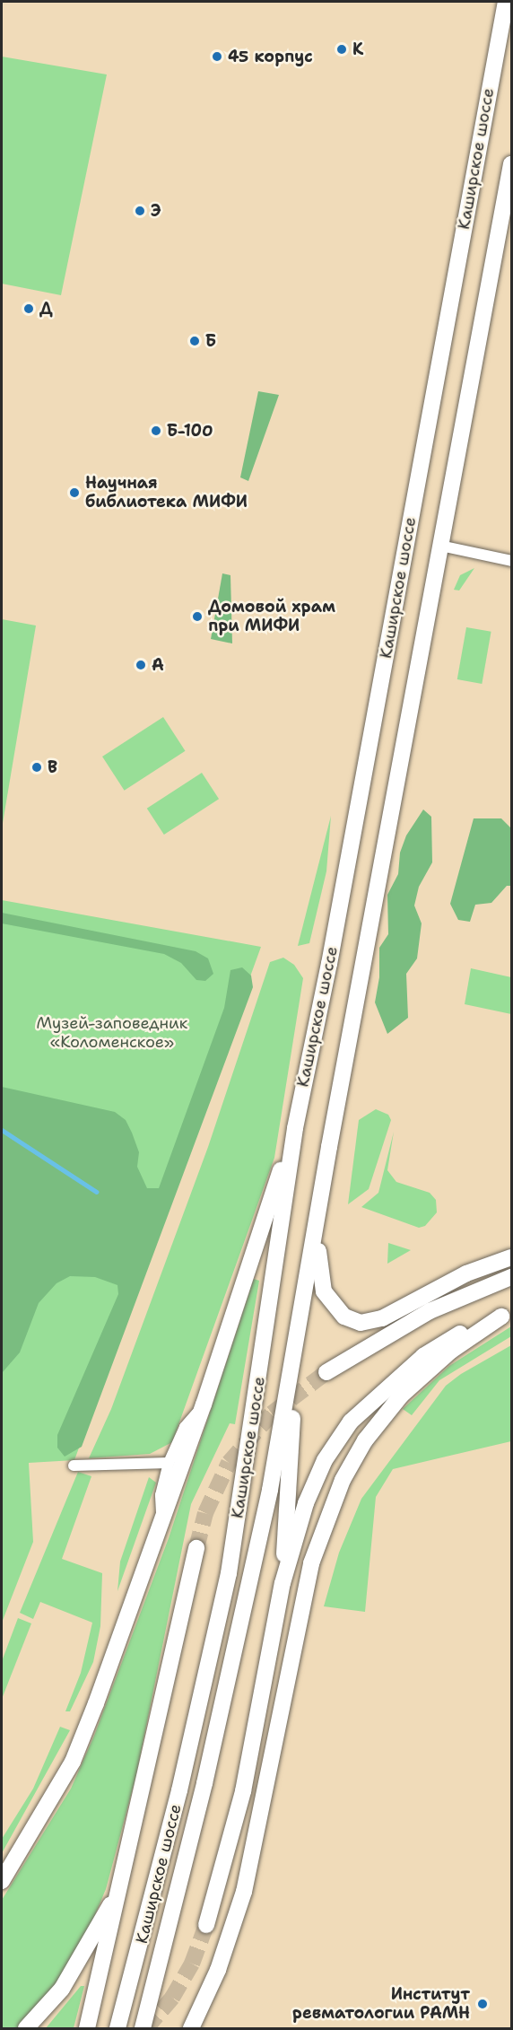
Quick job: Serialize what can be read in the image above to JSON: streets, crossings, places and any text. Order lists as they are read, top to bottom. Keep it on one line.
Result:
{"streets":{"main road":["Каширское шоссе"]},"parks":["Музей-заповедник «Коломенское»"],"places":["К","45 корпус","Э","Д","Б","Б-100","Научная библиотека МИФИ","Домовой храм при МИФИ","А","В","Институт ревматологии РАМН"]}
